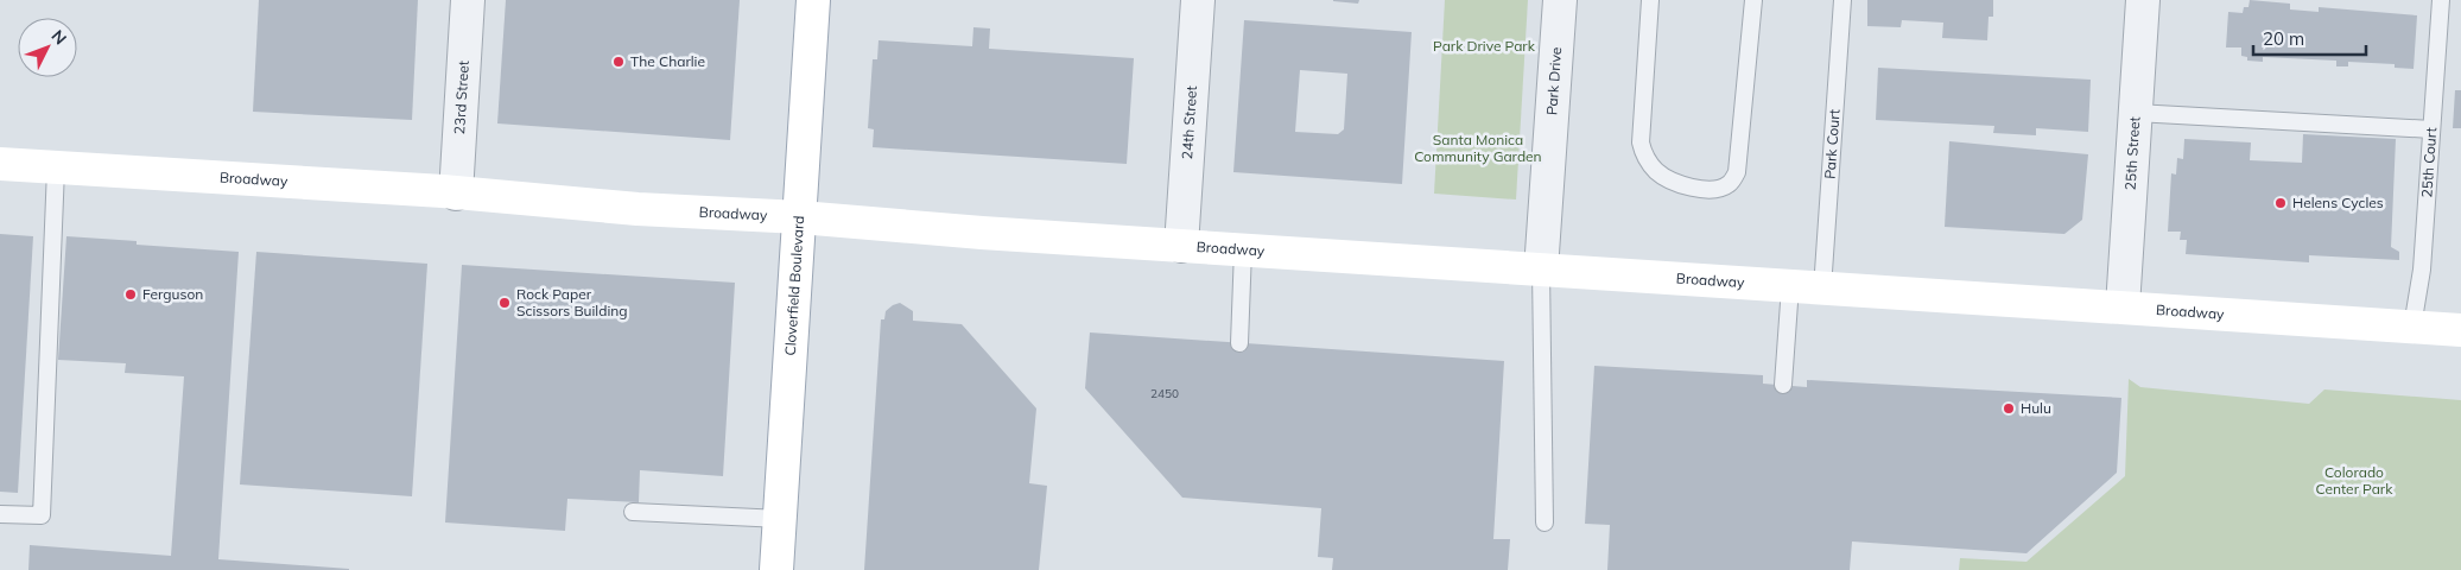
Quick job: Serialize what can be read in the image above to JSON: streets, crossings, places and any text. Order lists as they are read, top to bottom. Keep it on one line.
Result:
{"streets":{"street":["Park Drive","23rd Street","24th Street","25th Street","Broadway","Cloverfield Boulevard"],"lane":["Park Court","25th Court"]},"crossings":[["Park Drive","Broadway"],["23rd Street","Broadway"],["24th Street","Broadway"],["Park Court","Broadway"],["25th Street","Broadway"],["25th Court","Broadway"],["Broadway","Cloverfield Boulevard"]],"parks":["Park Drive Park","Santa Monica Community Garden","Colorado Center Park"],"places":["The Charlie","Helens Cycles","Ferguson","Rock Paper Scissors Building","Hulu"],"house_numbers":["2450"],"scale_bar":"20 m","north":"top right"}
